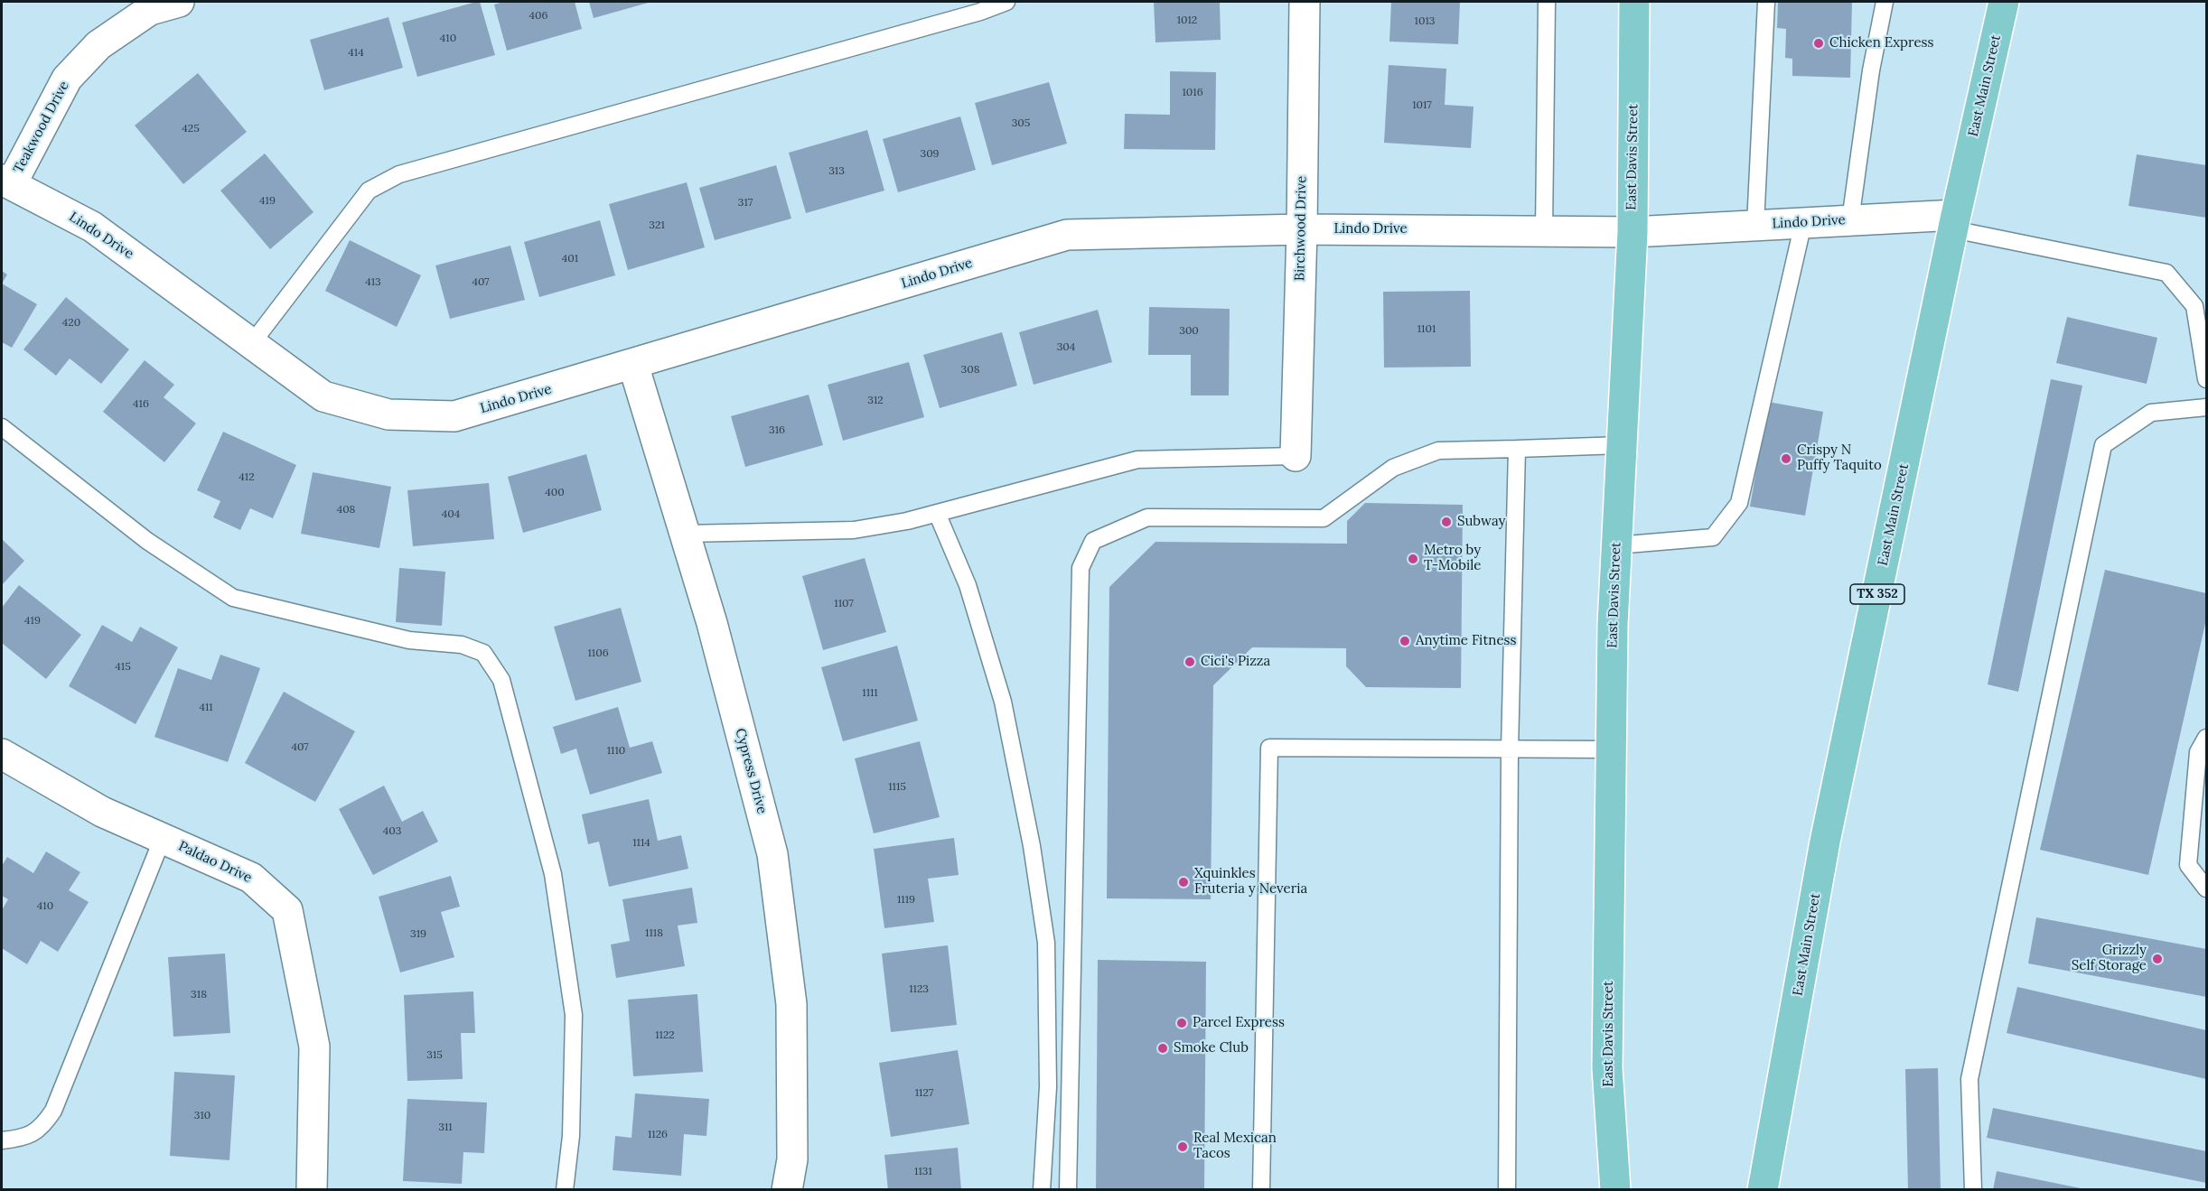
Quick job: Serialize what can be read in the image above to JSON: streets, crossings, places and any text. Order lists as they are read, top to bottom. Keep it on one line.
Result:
{"streets":{"main road":["East Main Street","East Davis Street","TX 352"],"street":["Teakwood Drive","Lindo Drive","Birchwood Drive","Cypress Drive","Paldao Drive"]},"crossings":[["East Main Street","Lindo Drive"],["Teakwood Drive","Lindo Drive"],["East Davis Street","Lindo Drive"],["Lindo Drive","Birchwood Drive"],["Lindo Drive","Cypress Drive"]],"places":["Chicken Express","Crispy N Puffy Taquito","Subway","Metro by T-Mobile","Anytime Fitness","Cici's Pizza","Xquinkles Fruteria y Neveria","Grizzly Self Storage","Parcel Express","Smoke Club","Real Mexican Tacos"],"house_numbers":["406","1012","1013","410","414","1016","1017","305","425","309","313","419","317","321","401","413","407","420","1101","300","304","308","312","416","316","412","400","408","404","1107","419","1106","415","1111","411","407","1110","1115","403","1114","1119","410","1118","319","1123","318","1122","315","1127","310","311","1126","1131"]}
